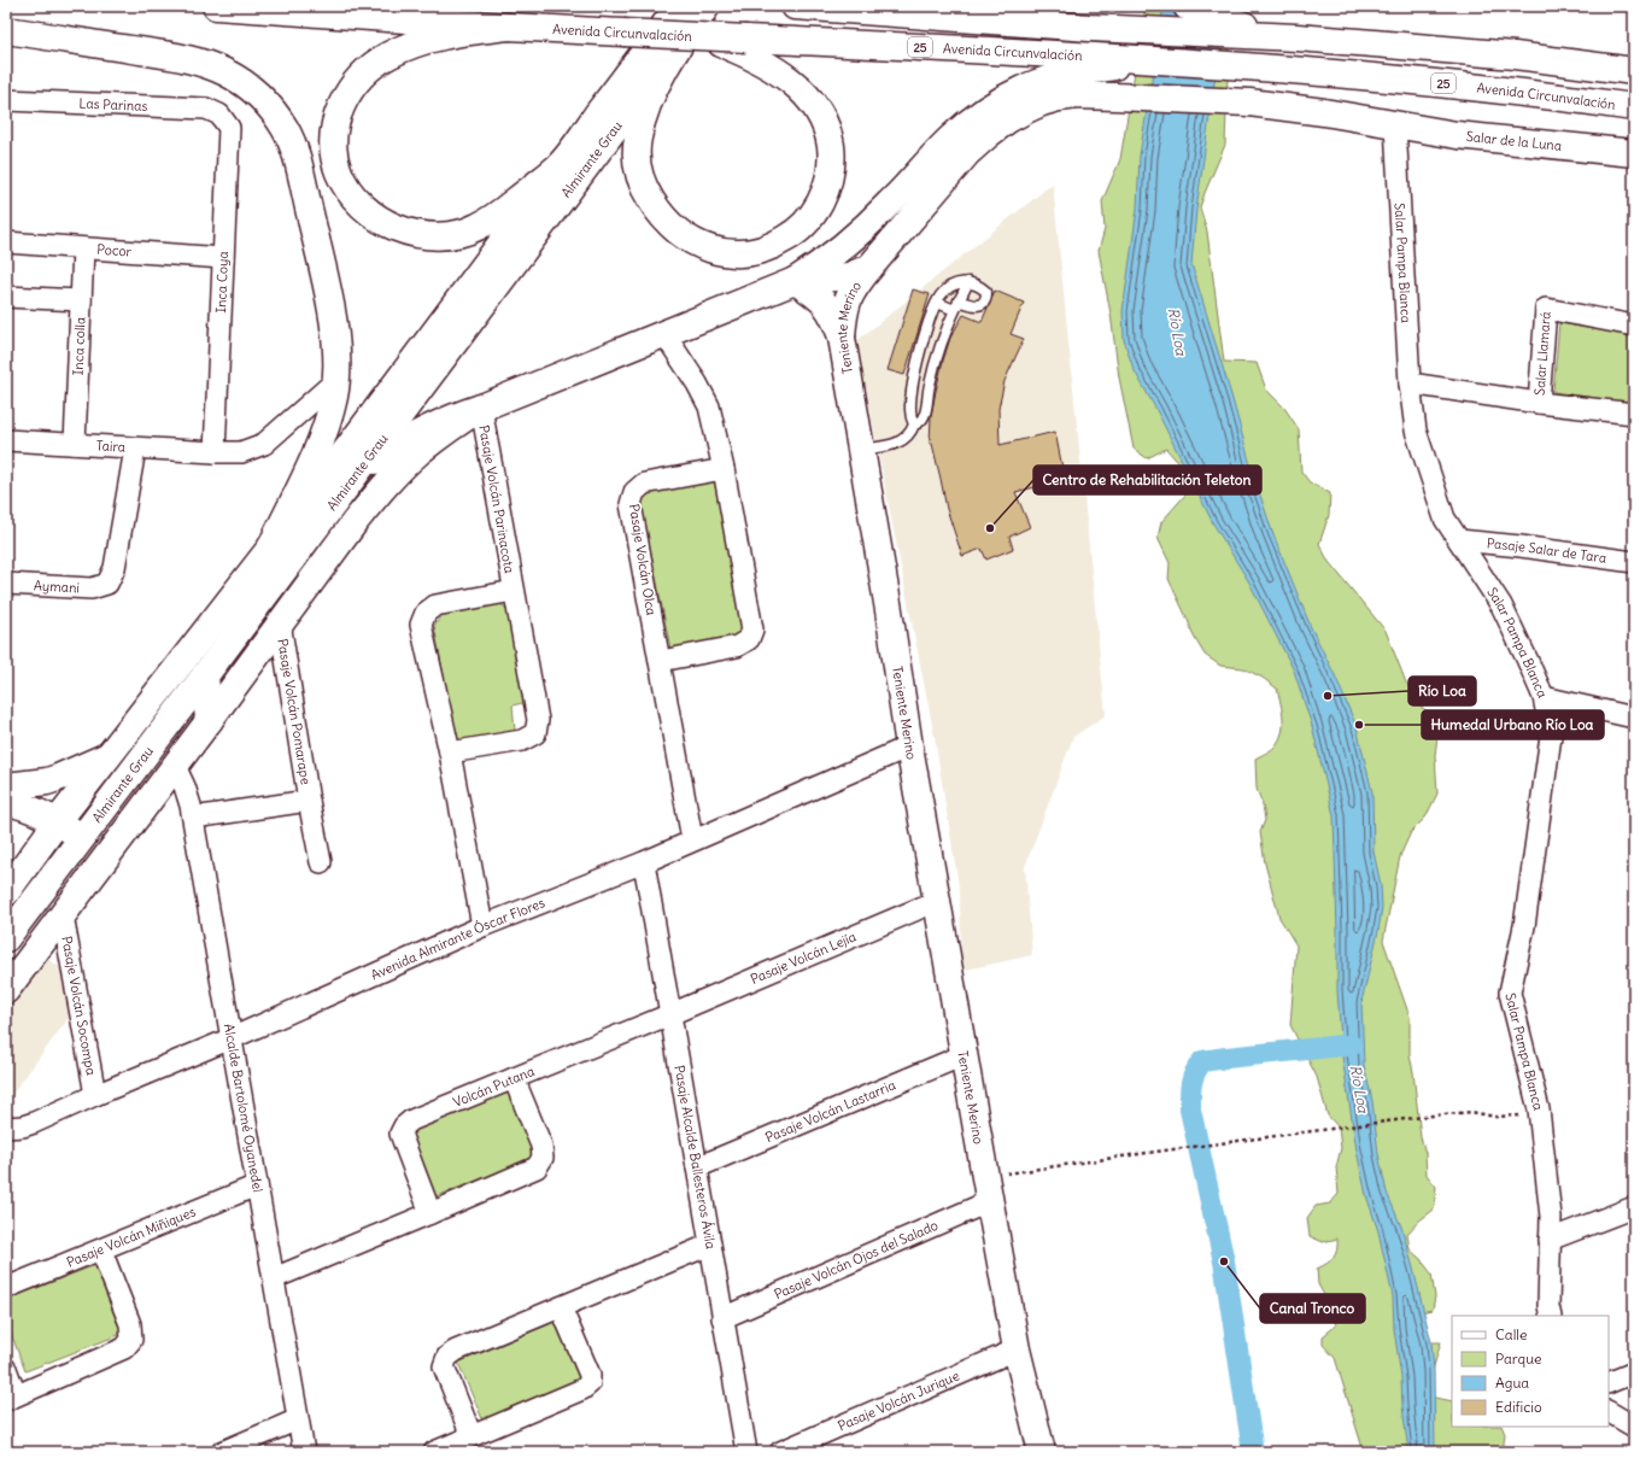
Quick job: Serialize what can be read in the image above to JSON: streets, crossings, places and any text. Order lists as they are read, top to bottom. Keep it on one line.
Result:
{"streets":{"main road":["Avenida Circunvalación","25","Salar de la Luna","Almirante Grau","Teniente Merino"],"street":["Las Parinas","Pocor","Salar Pampa Blanca","Inca Coya","Inca colla","Salar Llamará","Taira","Pasaje Volcán Parinacota","Pasaje Salar de Tara","Pasaje Volcán Olca","Aymani","Pasaje Volcán Pomarape","Avenida Almirante Óscar Flores","Pasaje Volcán Lejía","Pasaje Volcán Socompa","Volcán Putana","Alcalde Bartolomé Oyanedel","Pasaje Volcán Lastarria","Pasaje Alcalde Ballesteros Ávila","Pasaje Volcán Miñiques","Pasaje Volcán Ojos del Salado","Pasaje Volcán Jurique"]},"crossings":[["Avenida Circunvalación","Almirante Grau"],["Las Parinas","Inca Coya"],["Salar de la Luna","Salar Pampa Blanca"],["Salar de la Luna","Teniente Merino"],["Almirante Grau","Pasaje Volcán Parinacota"],["Almirante Grau","Pasaje Volcán Pomarape"],["Almirante Grau","Pasaje Volcán Socompa"],["Almirante Grau","Alcalde Bartolomé Oyanedel"],["Pocor","Inca Coya"],["Pocor","Inca colla"],["Salar Pampa Blanca","Salar Llamará"],["Salar Pampa Blanca","Pasaje Salar de Tara"],["Inca Coya","Taira"],["Teniente Merino","Avenida Almirante Óscar Flores"],["Teniente Merino","Pasaje Volcán Lejía"],["Teniente Merino","Pasaje Volcán Lastarria"],["Teniente Merino","Pasaje Volcán Ojos del Salado"],["Teniente Merino","Pasaje Volcán Jurique"],["Inca colla","Taira"],["Taira","Aymani"],["Pasaje Volcán Parinacota","Avenida Almirante Óscar Flores"],["Pasaje Volcán Olca","Avenida Almirante Óscar Flores"],["Pasaje Volcán Pomarape","Alcalde Bartolomé Oyanedel"],["Avenida Almirante Óscar Flores","Pasaje Volcán Socompa"],["Avenida Almirante Óscar Flores","Alcalde Bartolomé Oyanedel"],["Avenida Almirante Óscar Flores","Pasaje Alcalde Ballesteros Ávila"],["Pasaje Volcán Lejía","Volcán Putana"],["Pasaje Volcán Lejía","Pasaje Alcalde Ballesteros Ávila"],["Volcán Putana","Pasaje Alcalde Ballesteros Ávila"],["Alcalde Bartolomé Oyanedel","Pasaje Volcán Miñiques"],["Pasaje Volcán Lastarria","Pasaje Alcalde Ballesteros Ávila"],["Pasaje Alcalde Ballesteros Ávila","Pasaje Volcán Ojos del Salado"]],"water":["Río Loa"],"places":["Centro de Rehabilitación Teleton","Río Loa","Humedal Urbano Río Loa","Canal Tronco"],"legend":["Calle","Parque","Agua","Edificio"]}
